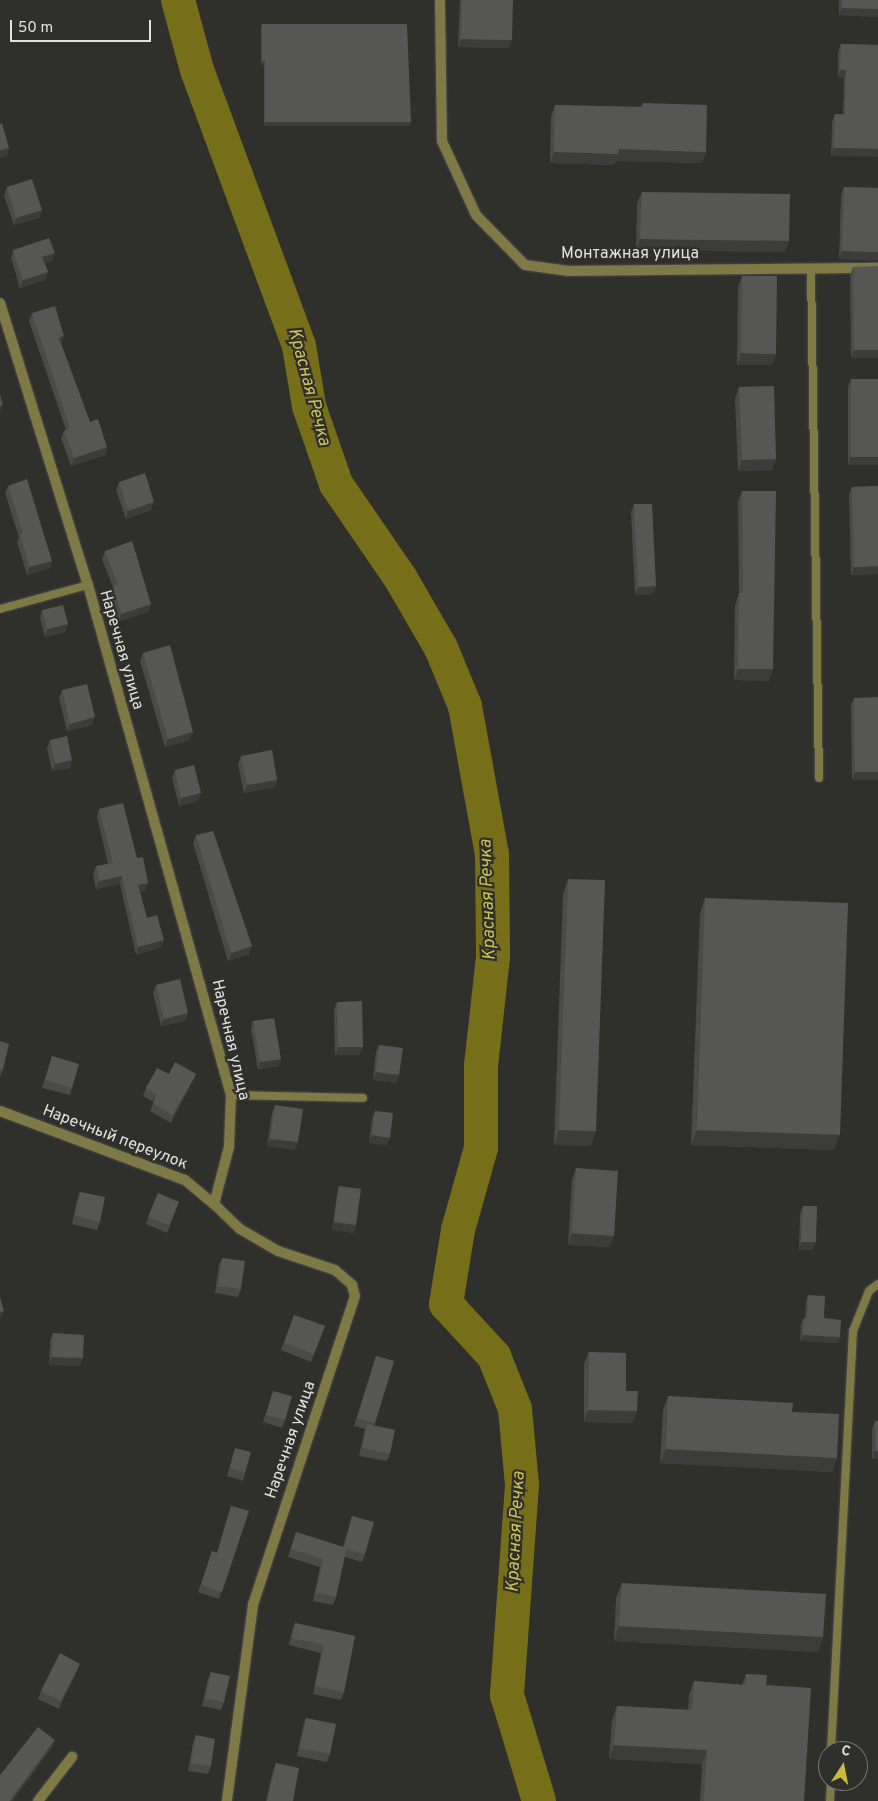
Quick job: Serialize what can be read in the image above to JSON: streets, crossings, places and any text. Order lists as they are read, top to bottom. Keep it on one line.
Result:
{"streets":{"street":["Монтажная улица","Наречная улица","Наречный переулок"]},"crossings":[["Наречная улица","Наречный переулок"]],"water":["Красная Речка"],"scale_bar":"50 m","north":"top"}
